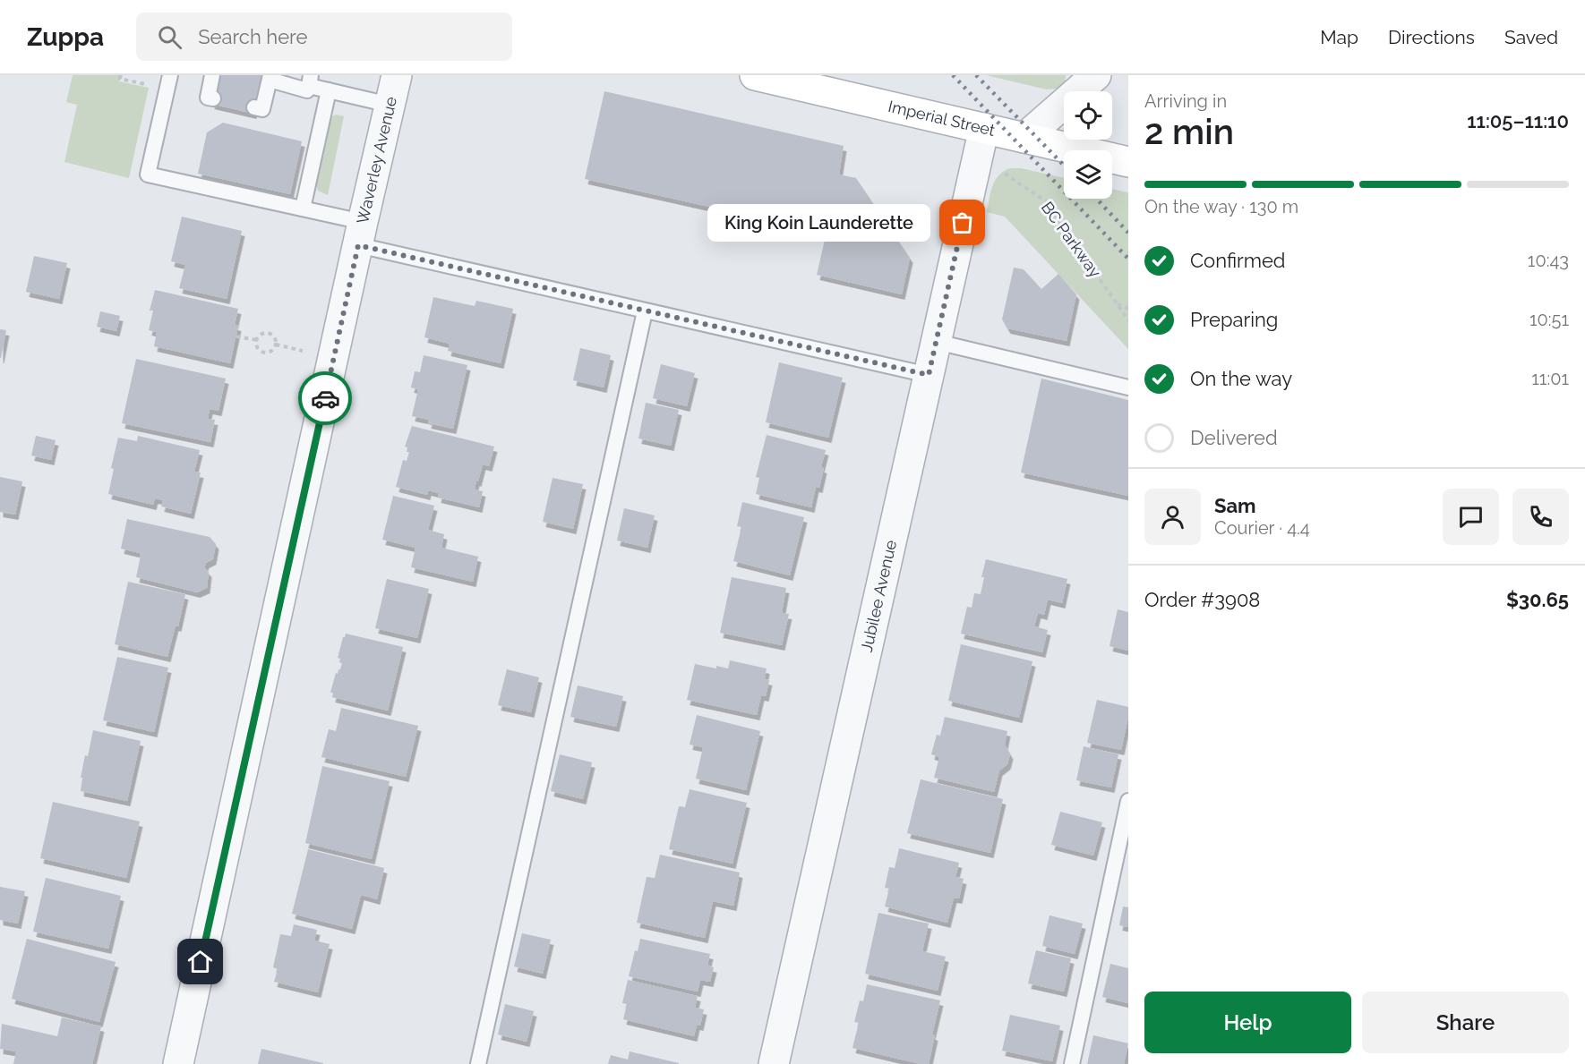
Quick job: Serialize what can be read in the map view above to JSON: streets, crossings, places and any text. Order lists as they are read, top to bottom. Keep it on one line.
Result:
{"streets":{"main road":["Imperial Street"],"street":["Waverley Avenue","Jubilee Avenue"],"path":["BC Parkway"]},"crossings":[["Imperial Street","Jubilee Avenue"]],"places":["King Koin Launderette"],"page":{"header":"Zuppa","search":"Search here","nav":["Map","Directions","Saved"],"heading":["2 min","Arriving in","11:05–11:10"],"panel":["Sam","Courier · 4.4","Order #3908","$30.65"],"bar":"On the way · 130 m","bubble":"King Koin Launderette","list":[["Confirmed","10:43"],["Preparing","10:51"],["On the way","11:01"],"Delivered"],"buttons":["Help","Share"]}}
